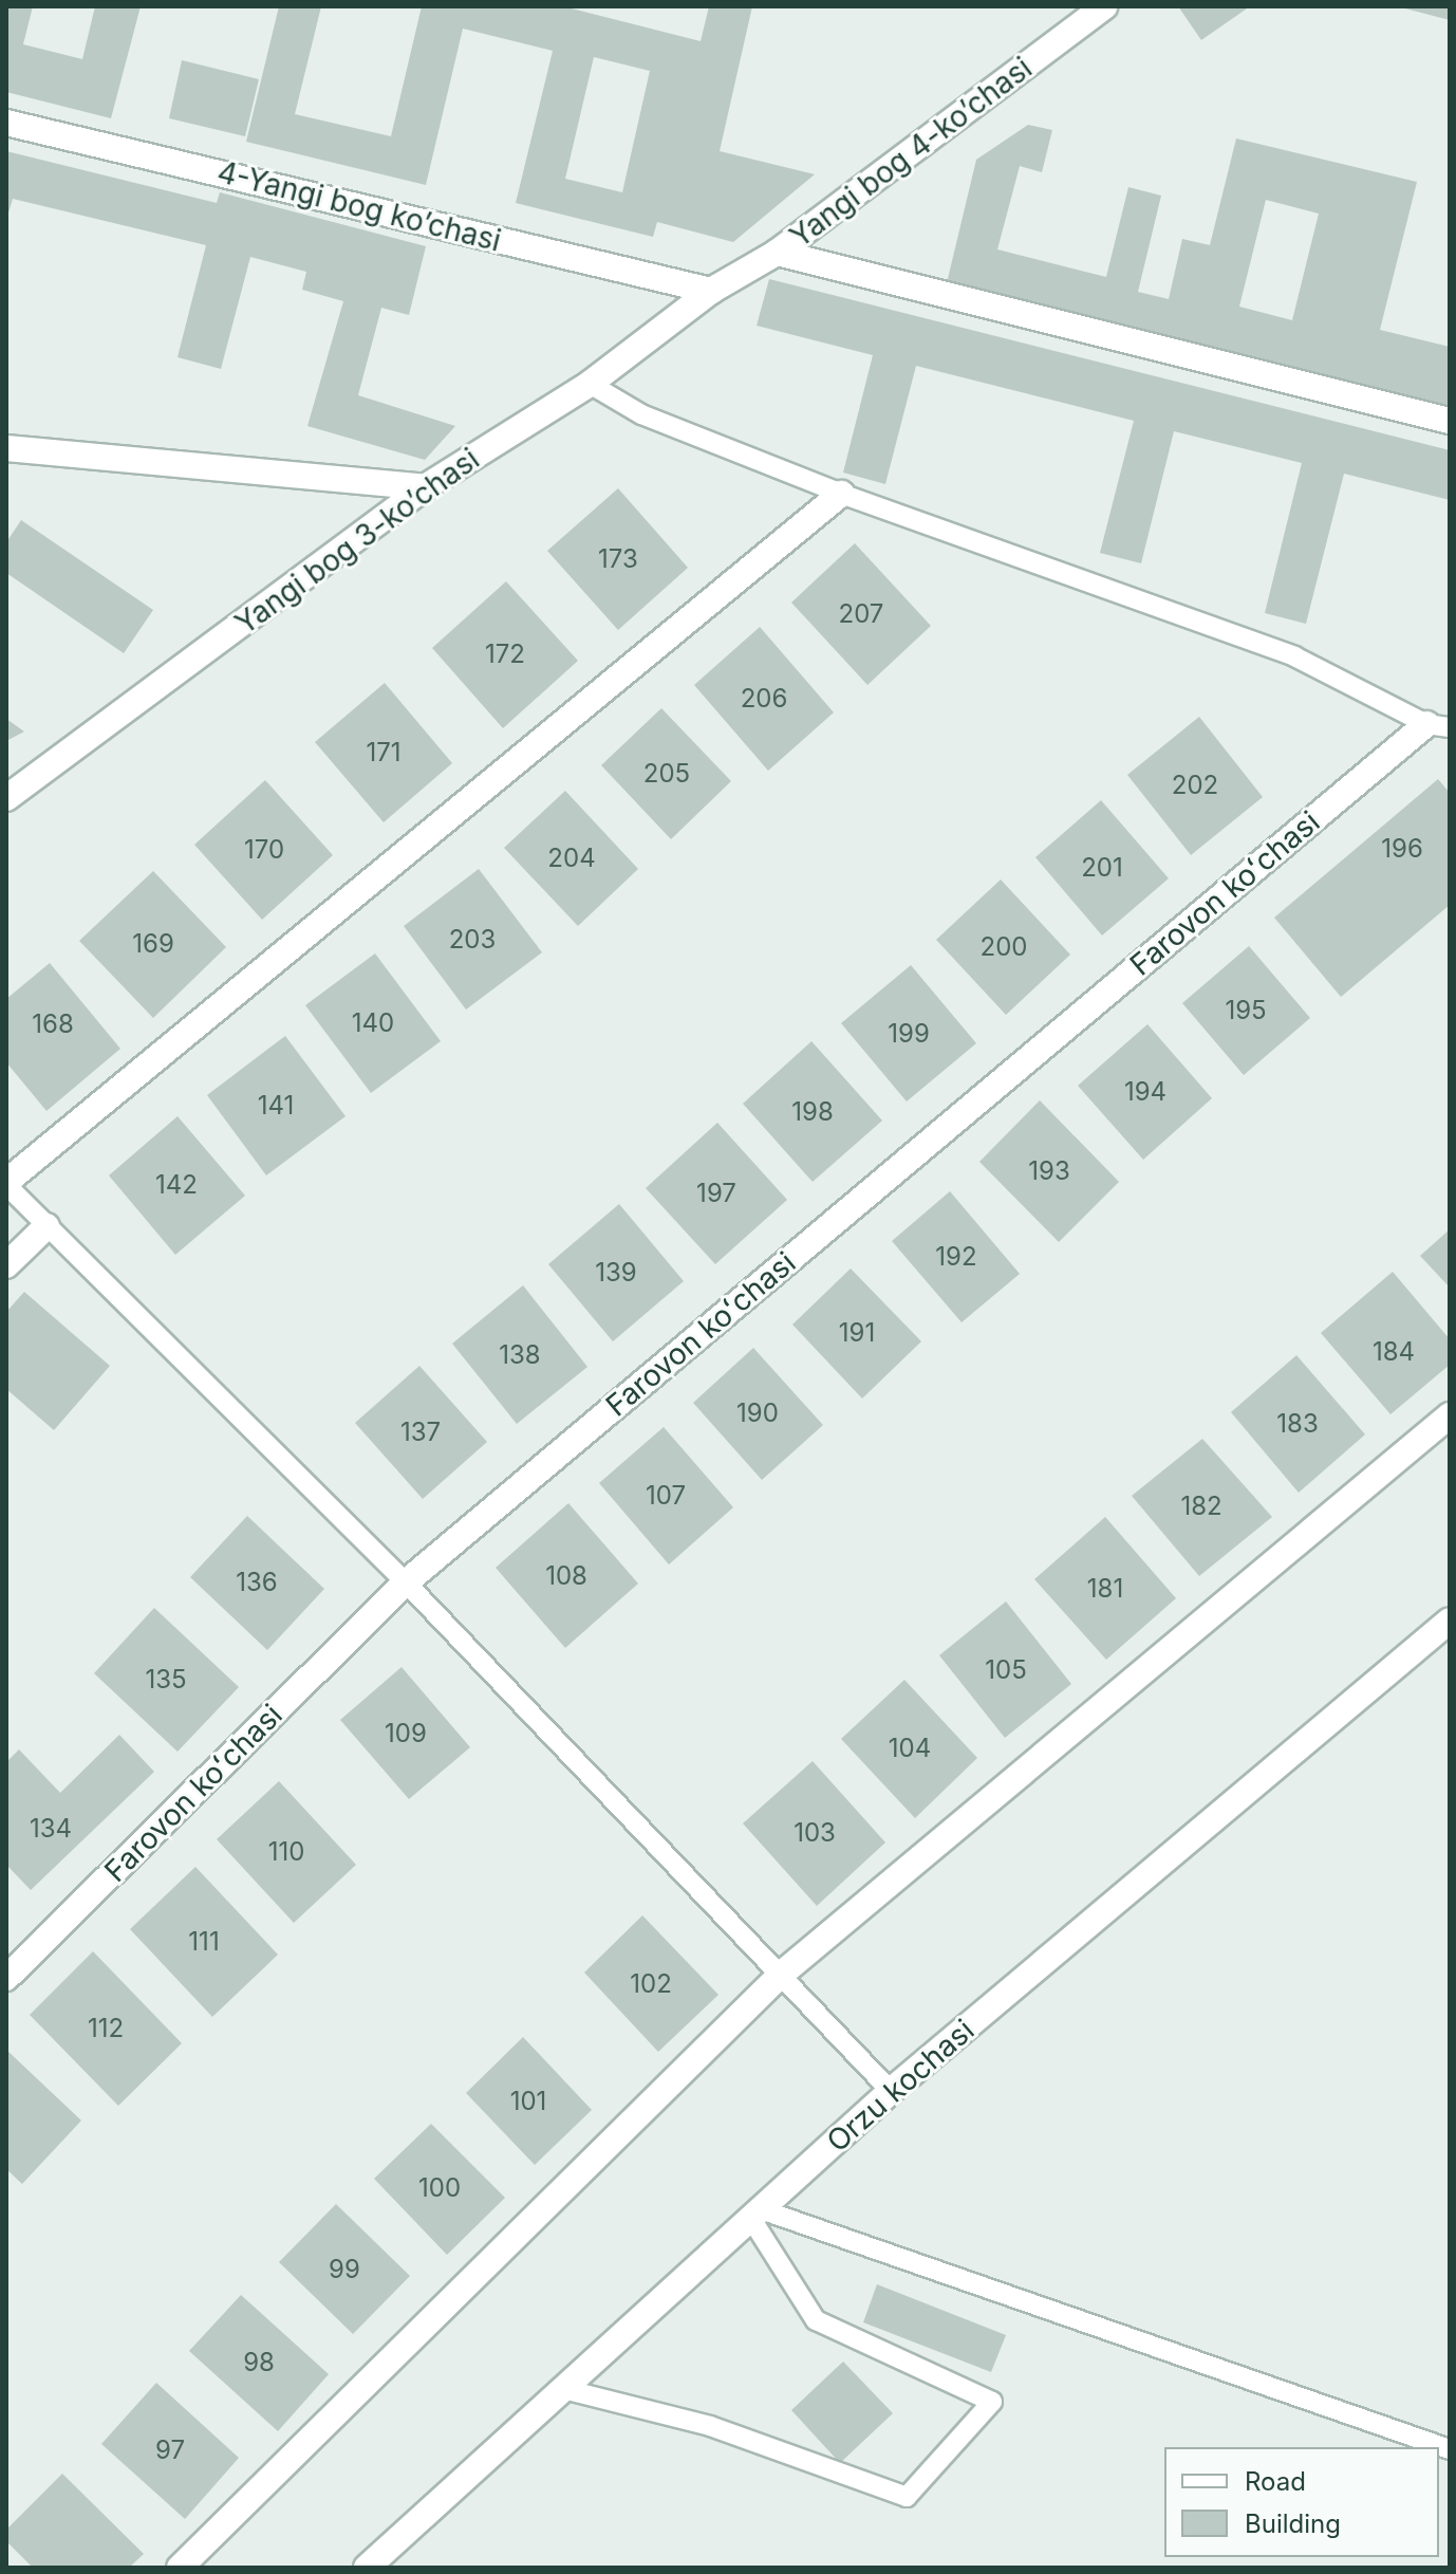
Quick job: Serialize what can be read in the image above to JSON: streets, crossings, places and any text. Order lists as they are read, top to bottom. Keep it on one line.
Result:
{"streets":{"street":["Yangi bog 4-koʼchasi","4-Yangi bog koʼchasi","Yangi bog 3-koʼchasi","Farovon koʻchasi","Orzu kochasi"]},"crossings":[["Yangi bog 4-koʼchasi","4-Yangi bog koʼchasi"],["Yangi bog 4-koʼchasi","Yangi bog 3-koʼchasi"],["4-Yangi bog koʼchasi","Yangi bog 3-koʼchasi"]],"house_numbers":["173","207","172","206","171","205","202","196","170","204","201","203","169","200","195","140","168","199","194","141","198","193","142","197","192","139","191","184","138","190","183","137","107","182","108","136","181","105","135","109","104","134","103","110","111","102","112","101","100","99","98","97"],"legend":["Road","Building"]}
